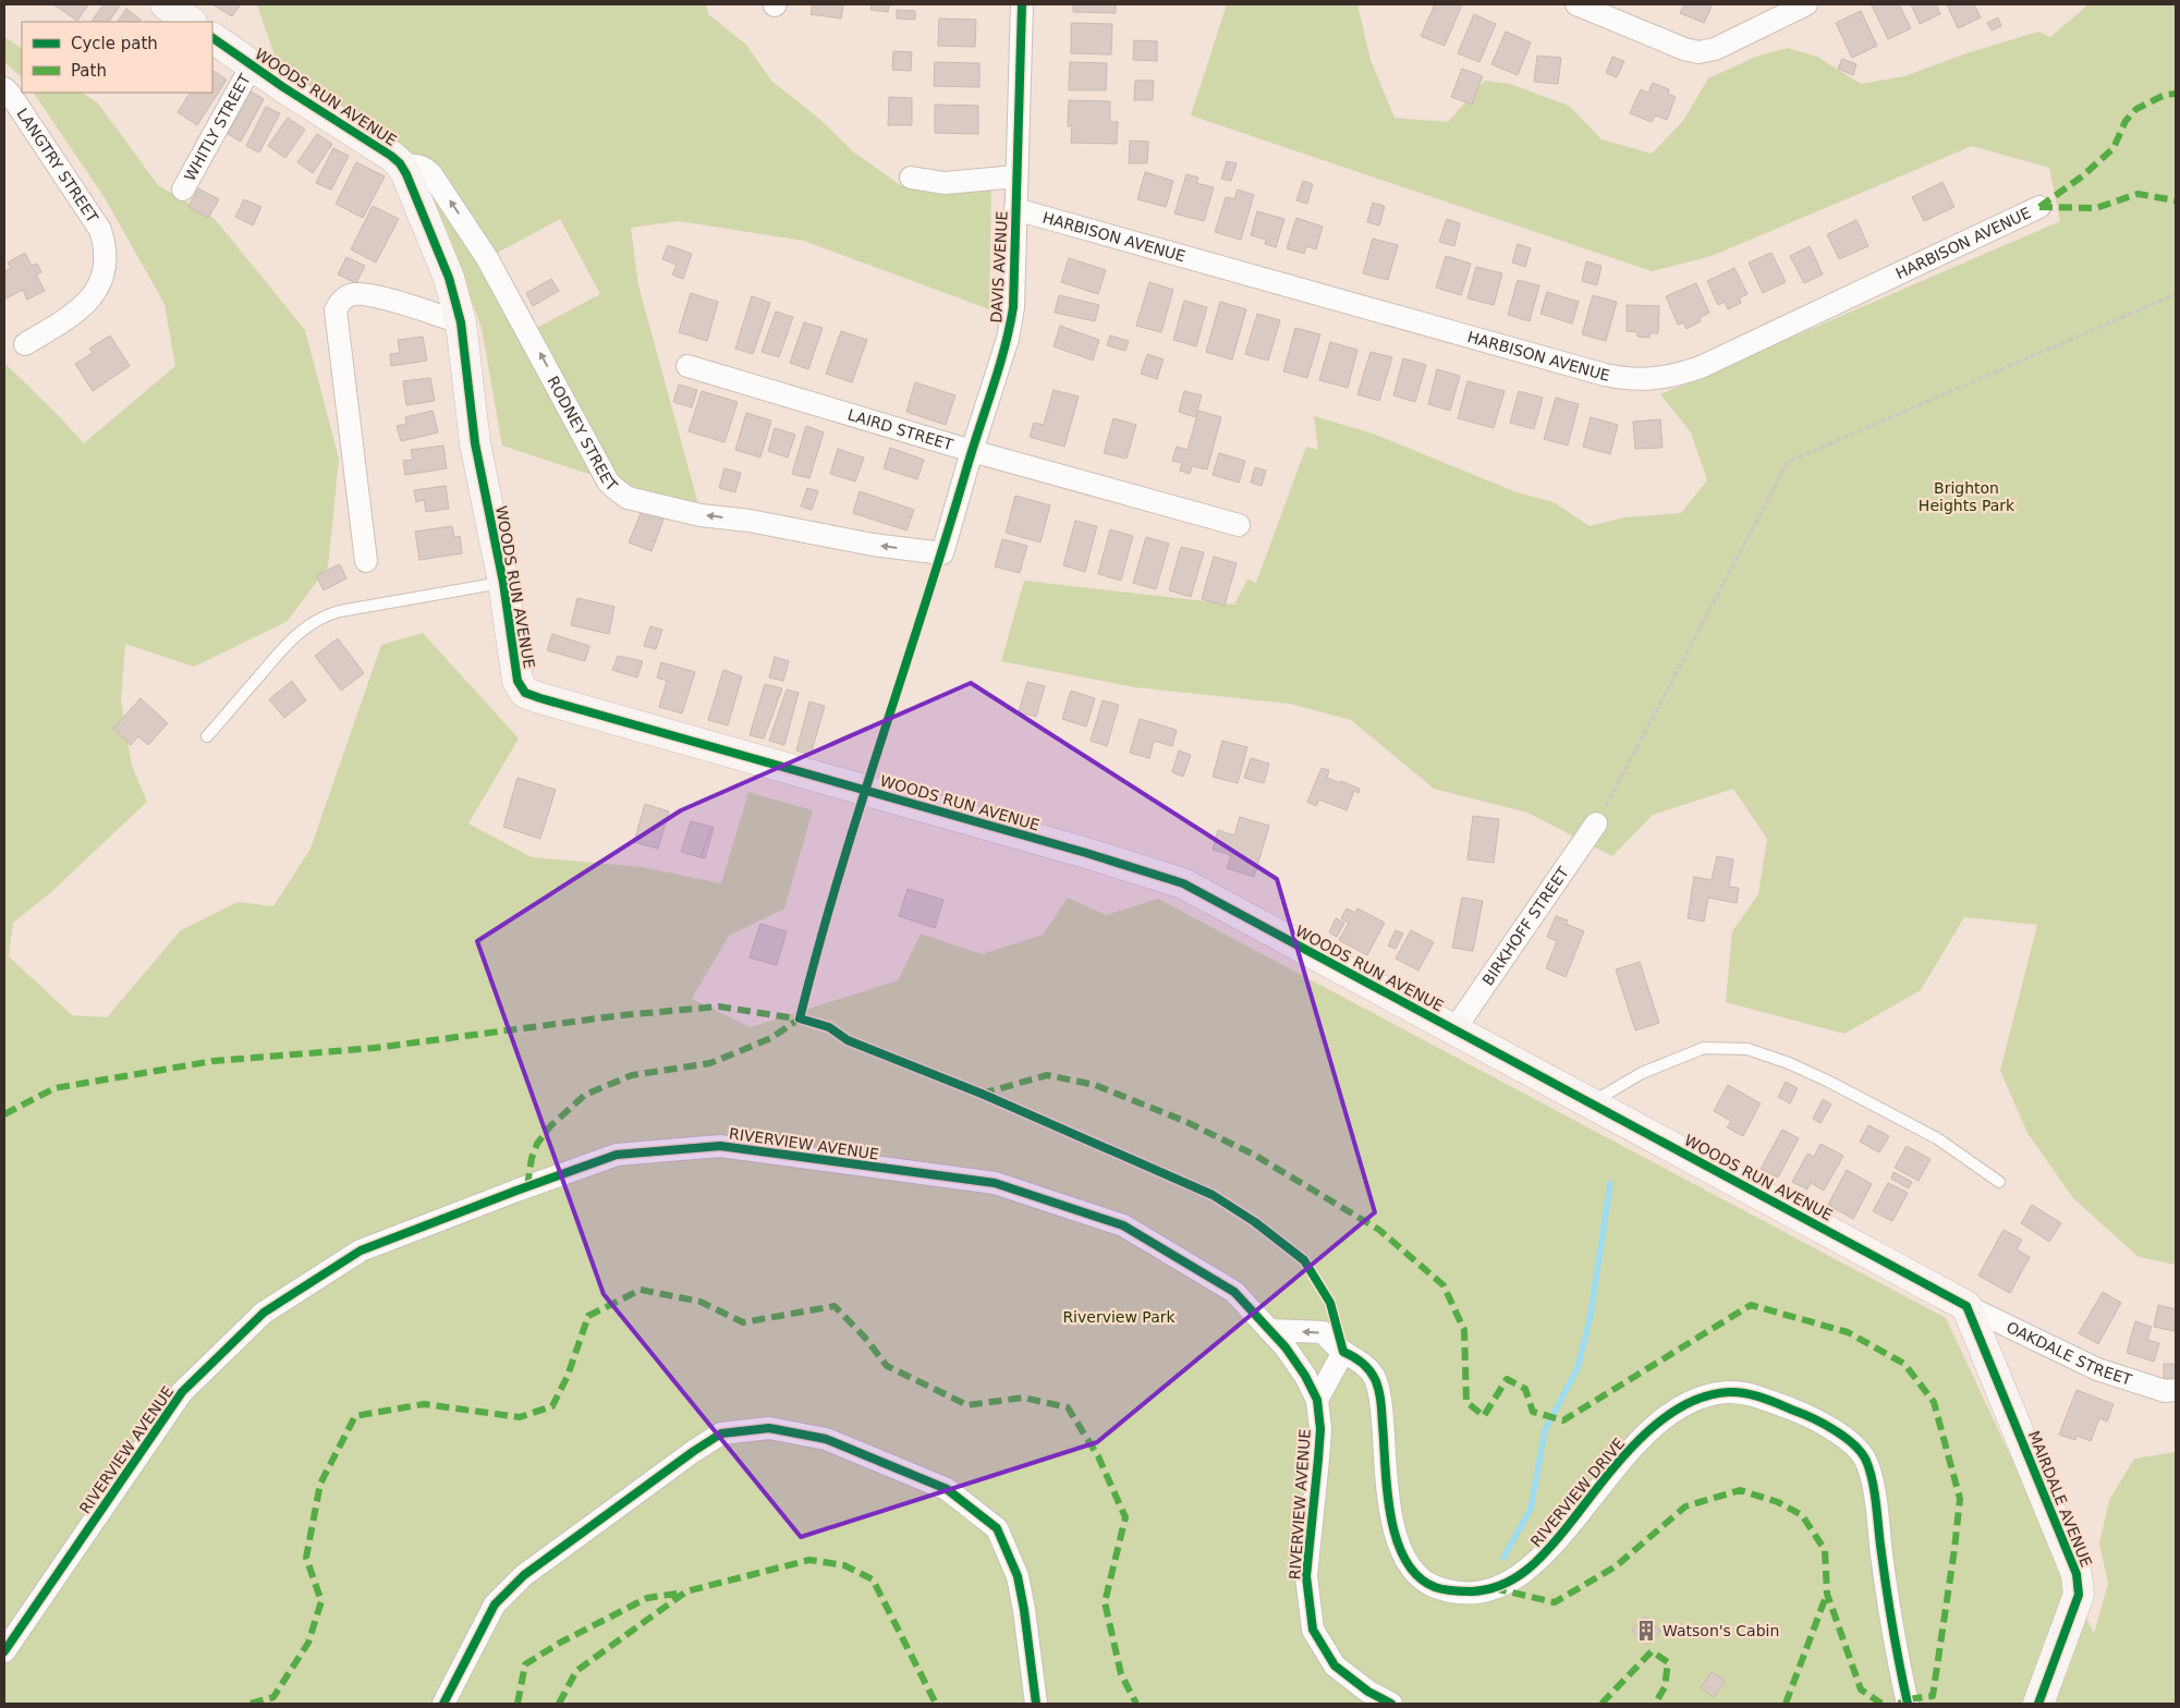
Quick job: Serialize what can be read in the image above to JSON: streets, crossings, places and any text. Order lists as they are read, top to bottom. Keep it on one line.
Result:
{"streets":{"street":["WOODS RUN AVENUE","WHITLY STREET","LANGTRY STREET","HARBISON AVENUE","DAVIS AVENUE","LAIRD STREET","RODNEY STREET","BIRKHOFF STREET","RIVERVIEW AVENUE","OAKDALE STREET","RIVERVIEW DRIVE","MAIRDALE AVENUE"]},"crossings":[["WOODS RUN AVENUE","WHITLY STREET"],["WOODS RUN AVENUE","RODNEY STREET"],["WOODS RUN AVENUE","BIRKHOFF STREET"],["WOODS RUN AVENUE","OAKDALE STREET"],["WOODS RUN AVENUE","MAIRDALE AVENUE"],["HARBISON AVENUE","DAVIS AVENUE"],["DAVIS AVENUE","LAIRD STREET"],["DAVIS AVENUE","RODNEY STREET"],["OAKDALE STREET","MAIRDALE AVENUE"]],"one_way":["RODNEY STREET"],"parks":["Brighton Heights Park","Riverview Park"],"places":{"building":["Watson's Cabin"]},"legend":["Cycle path","Path"]}
